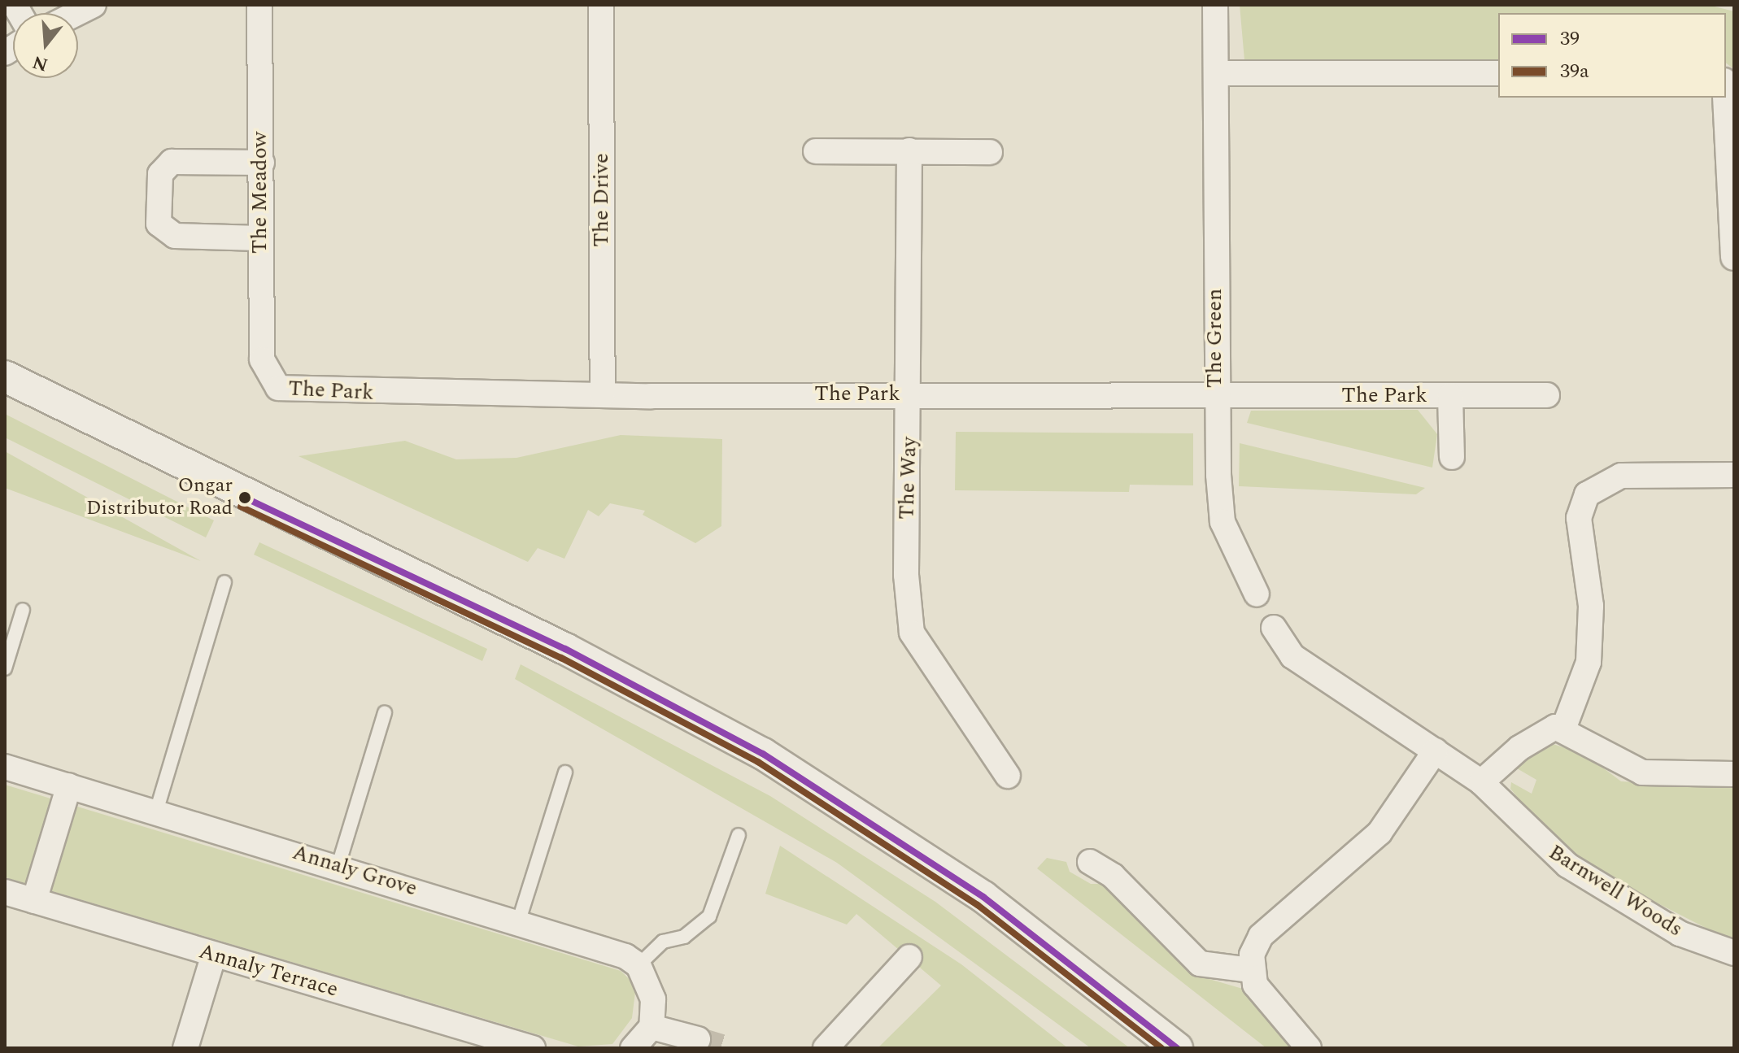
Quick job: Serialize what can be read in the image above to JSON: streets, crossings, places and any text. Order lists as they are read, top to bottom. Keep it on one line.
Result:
{"streets":{"street":["The Meadow","The Drive","The Green","The Park","The Way","Annaly Grove","Barnwell Woods","Annaly Terrace"]},"crossings":[["The Meadow","The Park"],["The Drive","The Park"],["The Green","The Park"],["The Park","The Way"]],"places":["Ongar Distributor Road"],"lines":["transit line 39","transit line 39a"],"legend":["39","39a"],"north":"bottom"}
